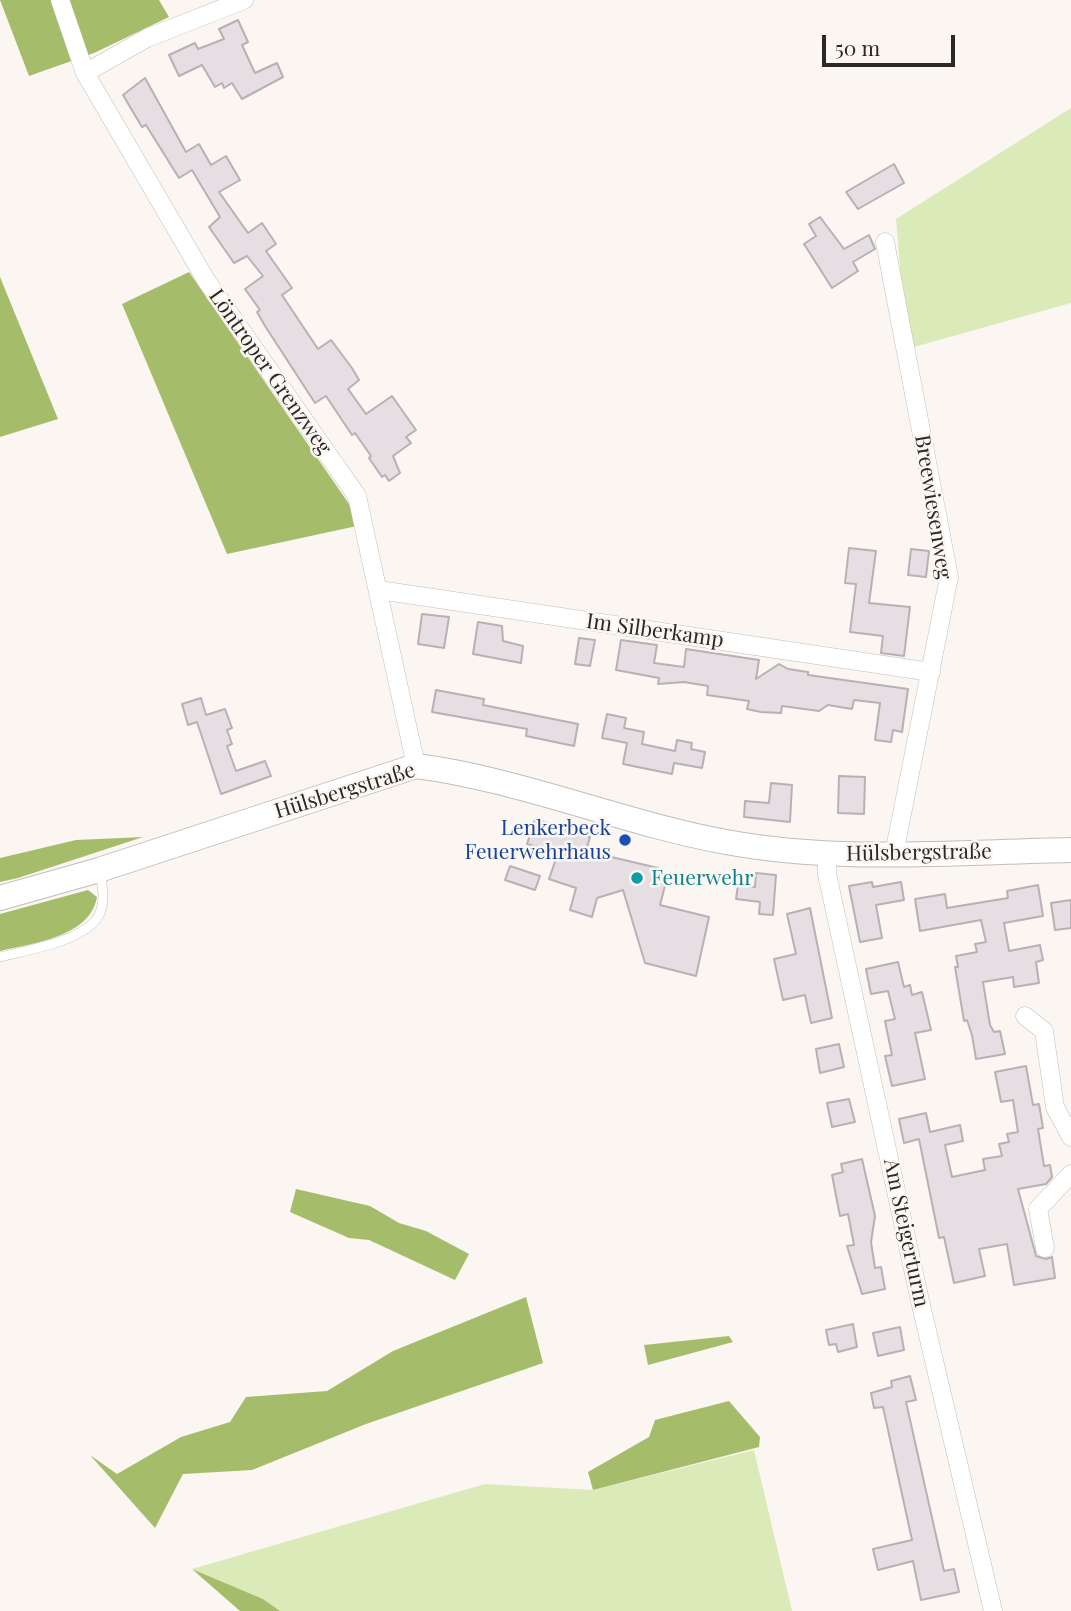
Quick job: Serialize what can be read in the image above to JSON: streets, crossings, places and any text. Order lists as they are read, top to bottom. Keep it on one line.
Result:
{"streets":{"street":["Löntroper Grenzweg","Breewiesenweg","Im Silberkamp","Hülsbergstraße","Am Steigerturm"]},"crossings":[["Löntroper Grenzweg","Im Silberkamp"],["Löntroper Grenzweg","Hülsbergstraße"],["Breewiesenweg","Im Silberkamp"],["Breewiesenweg","Hülsbergstraße"],["Hülsbergstraße","Am Steigerturm"]],"places":["Lenkerbeck Feuerwehrhaus","Feuerwehr"],"scale_bar":"50 m"}
